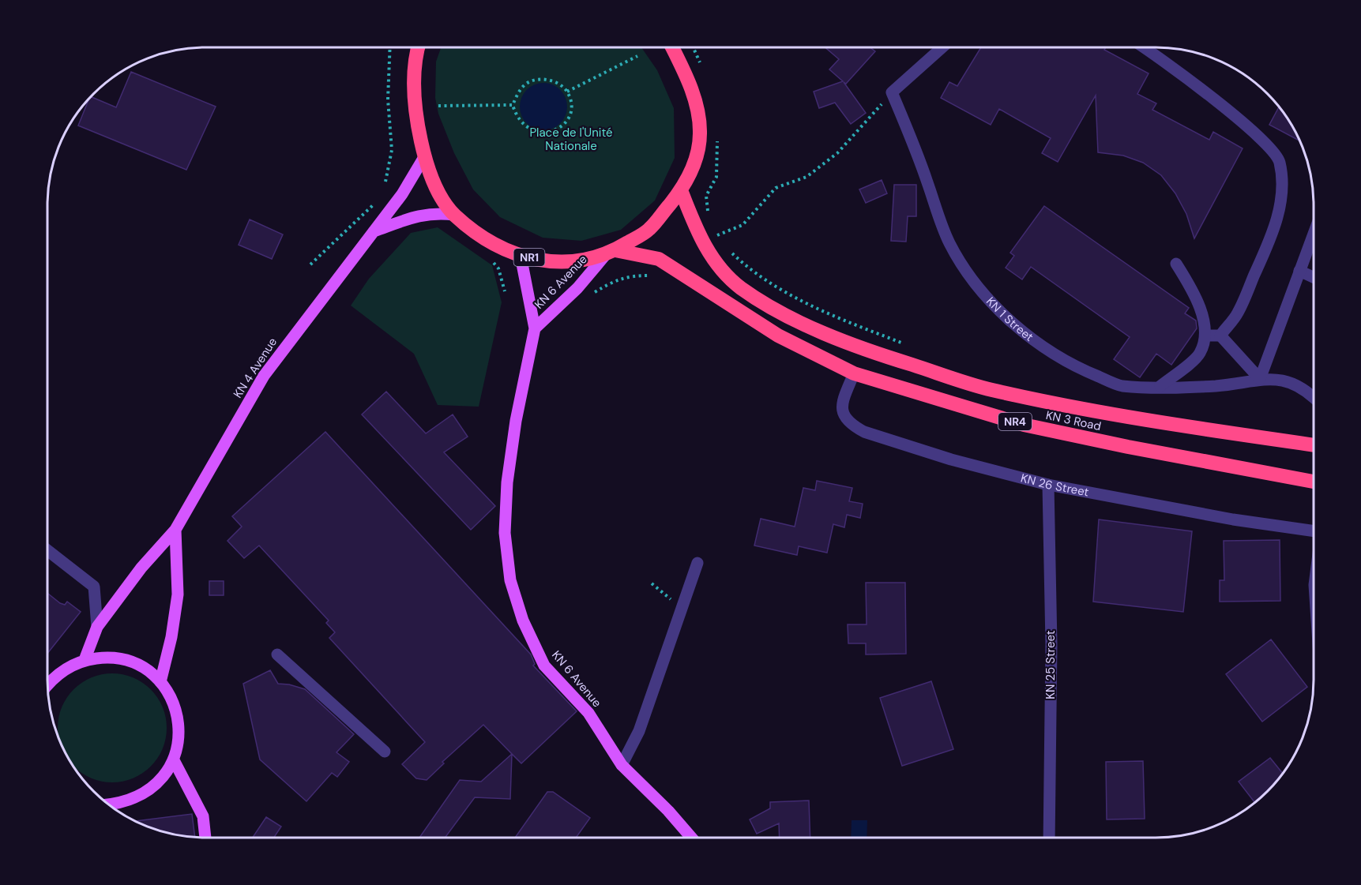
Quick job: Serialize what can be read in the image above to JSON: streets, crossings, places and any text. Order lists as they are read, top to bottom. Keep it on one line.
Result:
{"streets":{"highway":["NR1","KN 3 Road","NR4"],"main road":["KN 6 Avenue","KN 4 Avenue"],"street":["KN 1 Street","KN 26 Street","KN 25 Street"]},"crossings":[["NR1","KN 6 Avenue"],["NR1","KN 4 Avenue"],["NR1","KN 3 Road"],["KN 6 Avenue","KN 3 Road"],["KN 3 Road","KN 26 Street"],["KN 26 Street","KN 25 Street"]],"parks":["Place de l'Unité Nationale"]}
